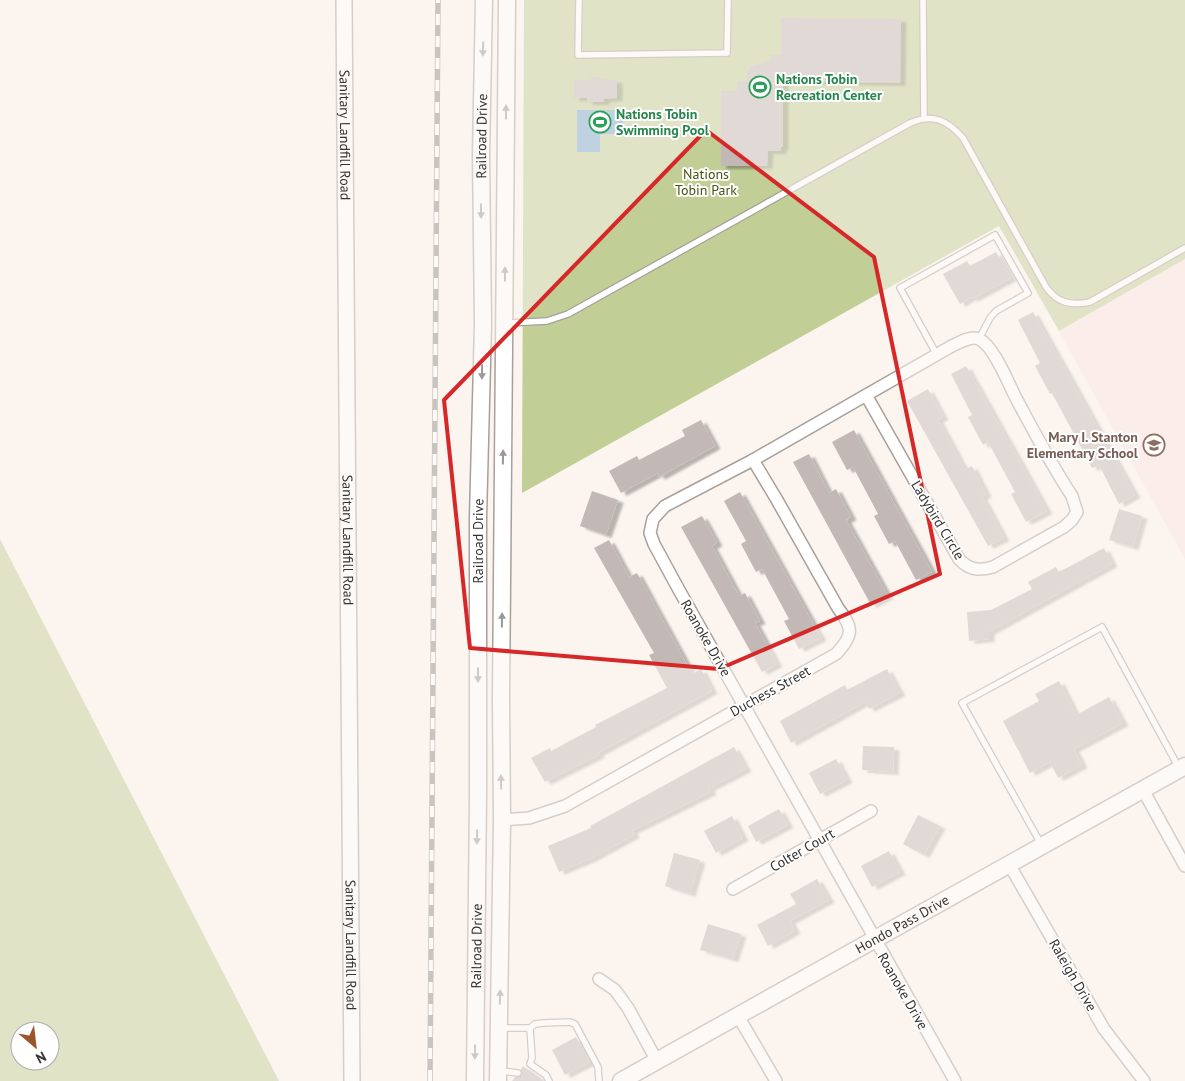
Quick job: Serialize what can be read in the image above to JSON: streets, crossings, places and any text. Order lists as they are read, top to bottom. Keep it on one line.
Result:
{"streets":{"main road":["Railroad Drive","Hondo Pass Drive"],"street":["Sanitary Landfill Road","Ladybird Circle","Roanoke Drive","Duchess Street","Colter Court","Raleigh Drive"]},"crossings":[["Railroad Drive","Duchess Street"],["Ladybird Circle","Roanoke Drive"],["Roanoke Drive","Duchess Street"],["Roanoke Drive","Colter Court"],["Roanoke Drive","Hondo Pass Drive"],["Hondo Pass Drive","Raleigh Drive"]],"parks":["Nations Tobin Park"],"places":{"sports":["Nations Tobin Recreation Center","Nations Tobin Swimming Pool"],"school or university":["Mary I. Stanton Elementary School"]},"north":"bottom right"}
